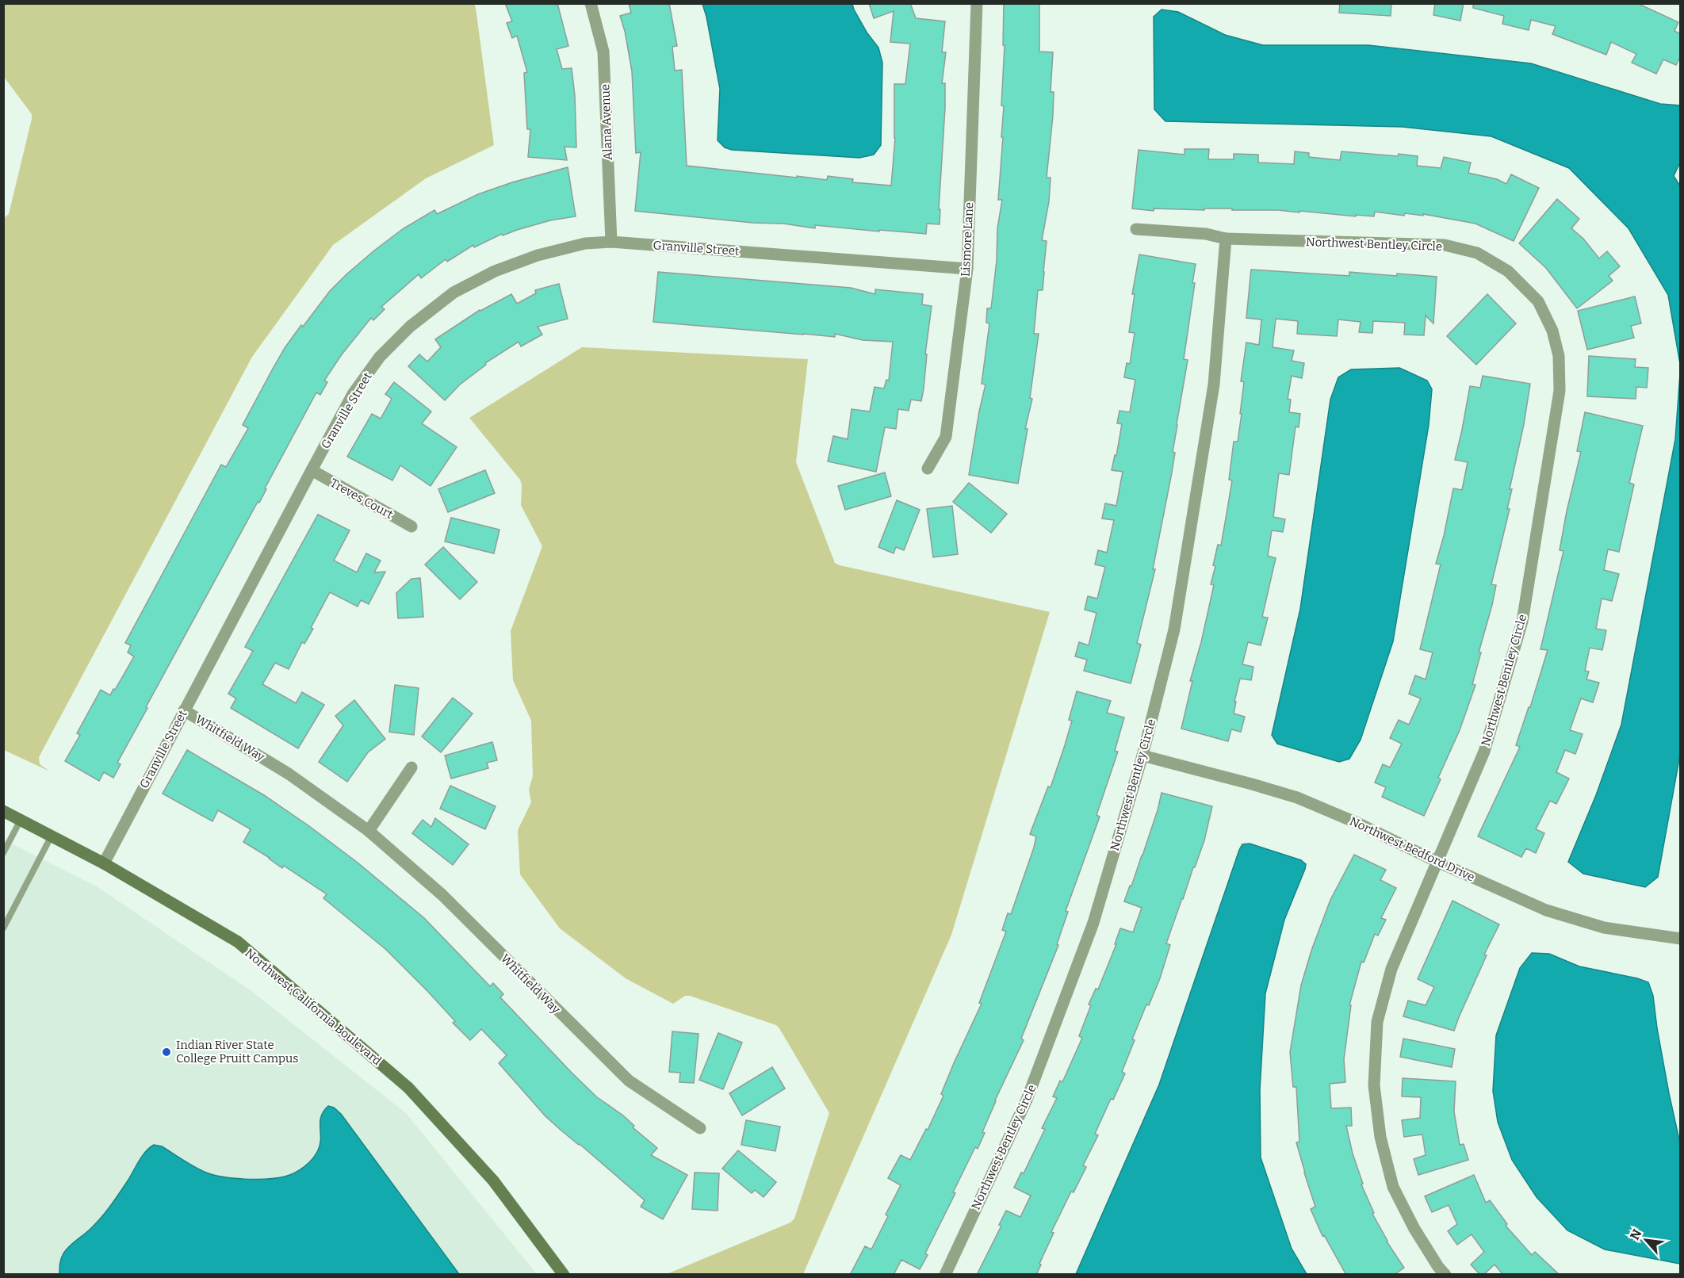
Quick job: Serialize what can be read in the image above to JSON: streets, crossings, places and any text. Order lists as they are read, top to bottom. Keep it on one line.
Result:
{"streets":{"street":["Alana Avenue","Lismore Lane","Northwest Bentley Circle","Granville Street","Treves Court","Whitfield Way","Northwest Bedford Drive","Northwest California Boulevard"]},"crossings":[["Alana Avenue","Granville Street"],["Lismore Lane","Granville Street"],["Northwest Bentley Circle","Northwest Bedford Drive"],["Granville Street","Treves Court"],["Granville Street","Whitfield Way"],["Granville Street","Northwest California Boulevard"]],"places":["Indian River State College Pruitt Campus"],"north":"top left"}
